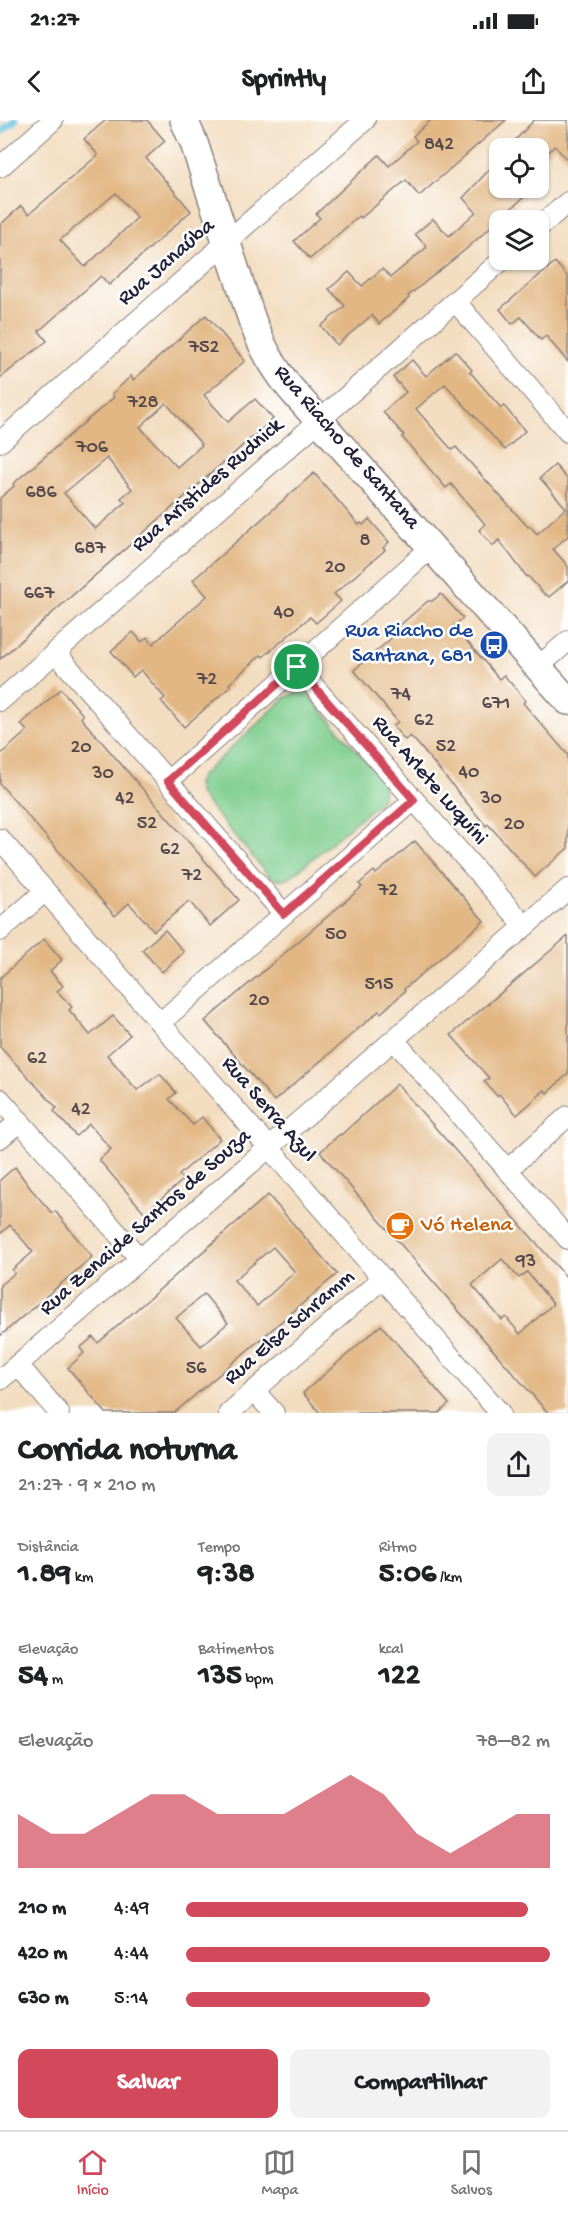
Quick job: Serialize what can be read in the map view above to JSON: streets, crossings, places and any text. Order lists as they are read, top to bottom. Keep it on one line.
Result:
{"streets":{"street":["Rua Janaúba","Rua Riacho de Santana","Rua Aristides Rudnick","Rua Arlete Luquíni","Rua Serra Azul","Rua Zenaide Santos de Souza","Rua Elsa Schramm"]},"crossings":[["Rua Janaúba","Rua Riacho de Santana"],["Rua Riacho de Santana","Rua Aristides Rudnick"],["Rua Arlete Luquíni","Rua Zenaide Santos de Souza"],["Rua Serra Azul","Rua Zenaide Santos de Souza"],["Rua Serra Azul","Rua Elsa Schramm"]],"places":{"bus stop":["Rua Riacho de Santana, 681"],"cafe":["Vó Helena"]},"house_numbers":["842","752","728","706","686","8","687","20","667","40","72","74","671","62","52","20","40","30","42","30","52","20","62","72","72","50","515","20","62","42","93","56"],"page":{"status":"21:27","header":"Sprintly","heading":["Corrida noturna","21:27 · 9 × 210 m"],"stats":[["Distância","1.89 km"],["Tempo","9:38"],["Ritmo","5:06 /km"],["Elevação","54 m"],["Batimentos","135 bpm"],["kcal","122"]],"chart":["Elevação","78–82 m"],"list":[{"name":"210 m","note":"4:49"},{"name":"420 m","note":"4:44"},{"name":"630 m","note":"5:14"}],"buttons":["Salvar","Compartilhar"],"tabs":["Início","Mapa","Salvos"]}}
